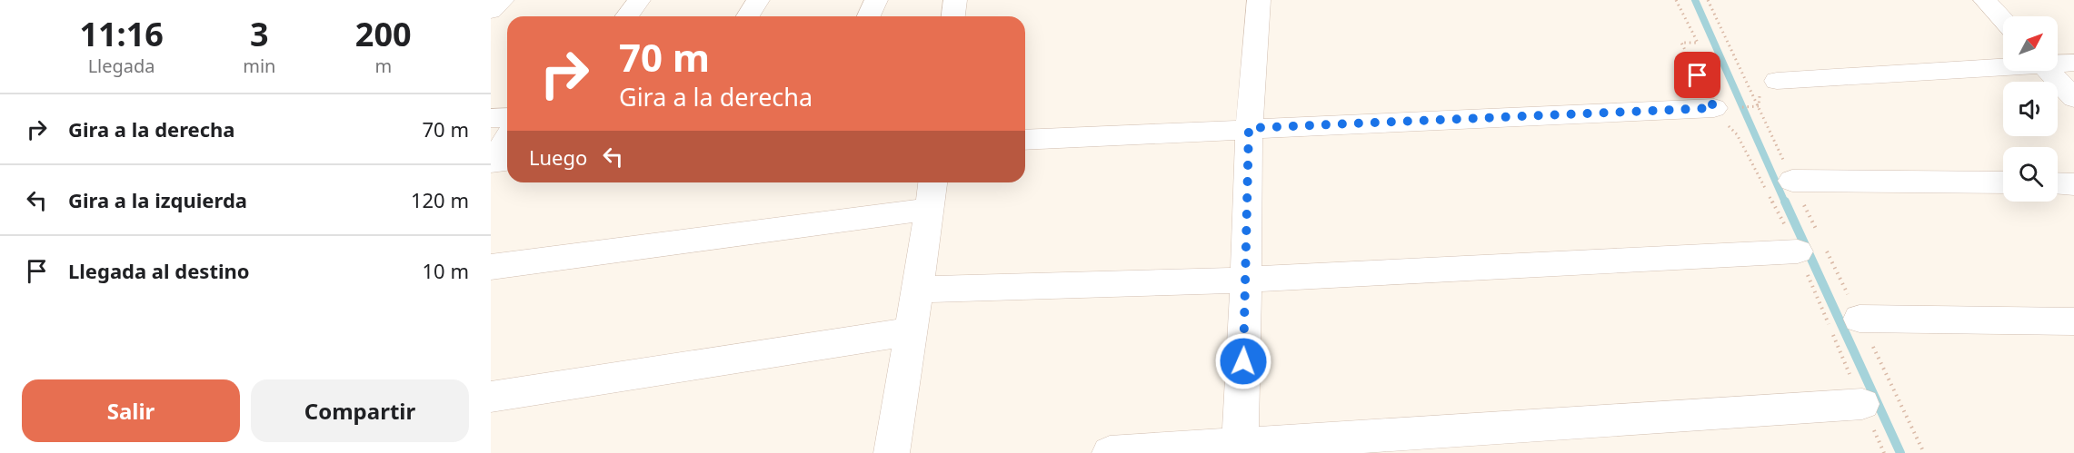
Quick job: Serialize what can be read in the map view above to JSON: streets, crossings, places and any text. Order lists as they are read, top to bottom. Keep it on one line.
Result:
{"north":"top right","page":{"eta":["11:16","Llegada","3","min","200","m"],"turn":["70 m","Gira a la derecha"],"list":[{"name":"Gira a la derecha","value":"70 m"},{"name":"Gira a la izquierda","value":"120 m"},{"name":"Llegada al destino","value":"10 m"}],"then":"Luego","buttons":["Salir","Compartir"]}}
